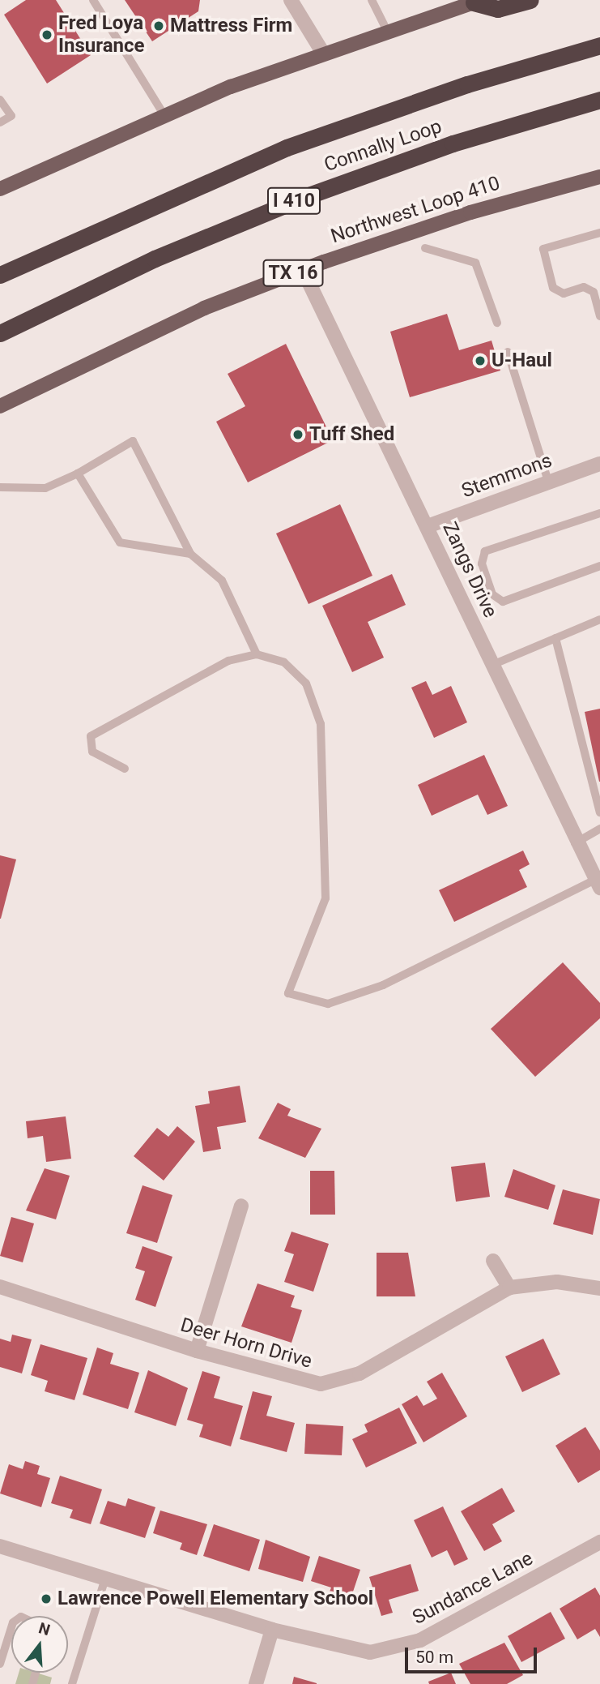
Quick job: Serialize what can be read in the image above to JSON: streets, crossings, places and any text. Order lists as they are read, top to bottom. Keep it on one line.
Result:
{"streets":{"highway":["Connally Loop","I 410"],"main road":["Northwest Loop 410","TX 16"],"street":["Stemmons","Zangs Drive","Deer Horn Drive","Sundance Lane"]},"crossings":[["Northwest Loop 410","Zangs Drive"],["Stemmons","Zangs Drive"]],"places":["Mattress Firm","Fred Loya Insurance","U-Haul","Tuff Shed","Lawrence Powell Elementary School"],"scale_bar":"50 m","north":"top"}
